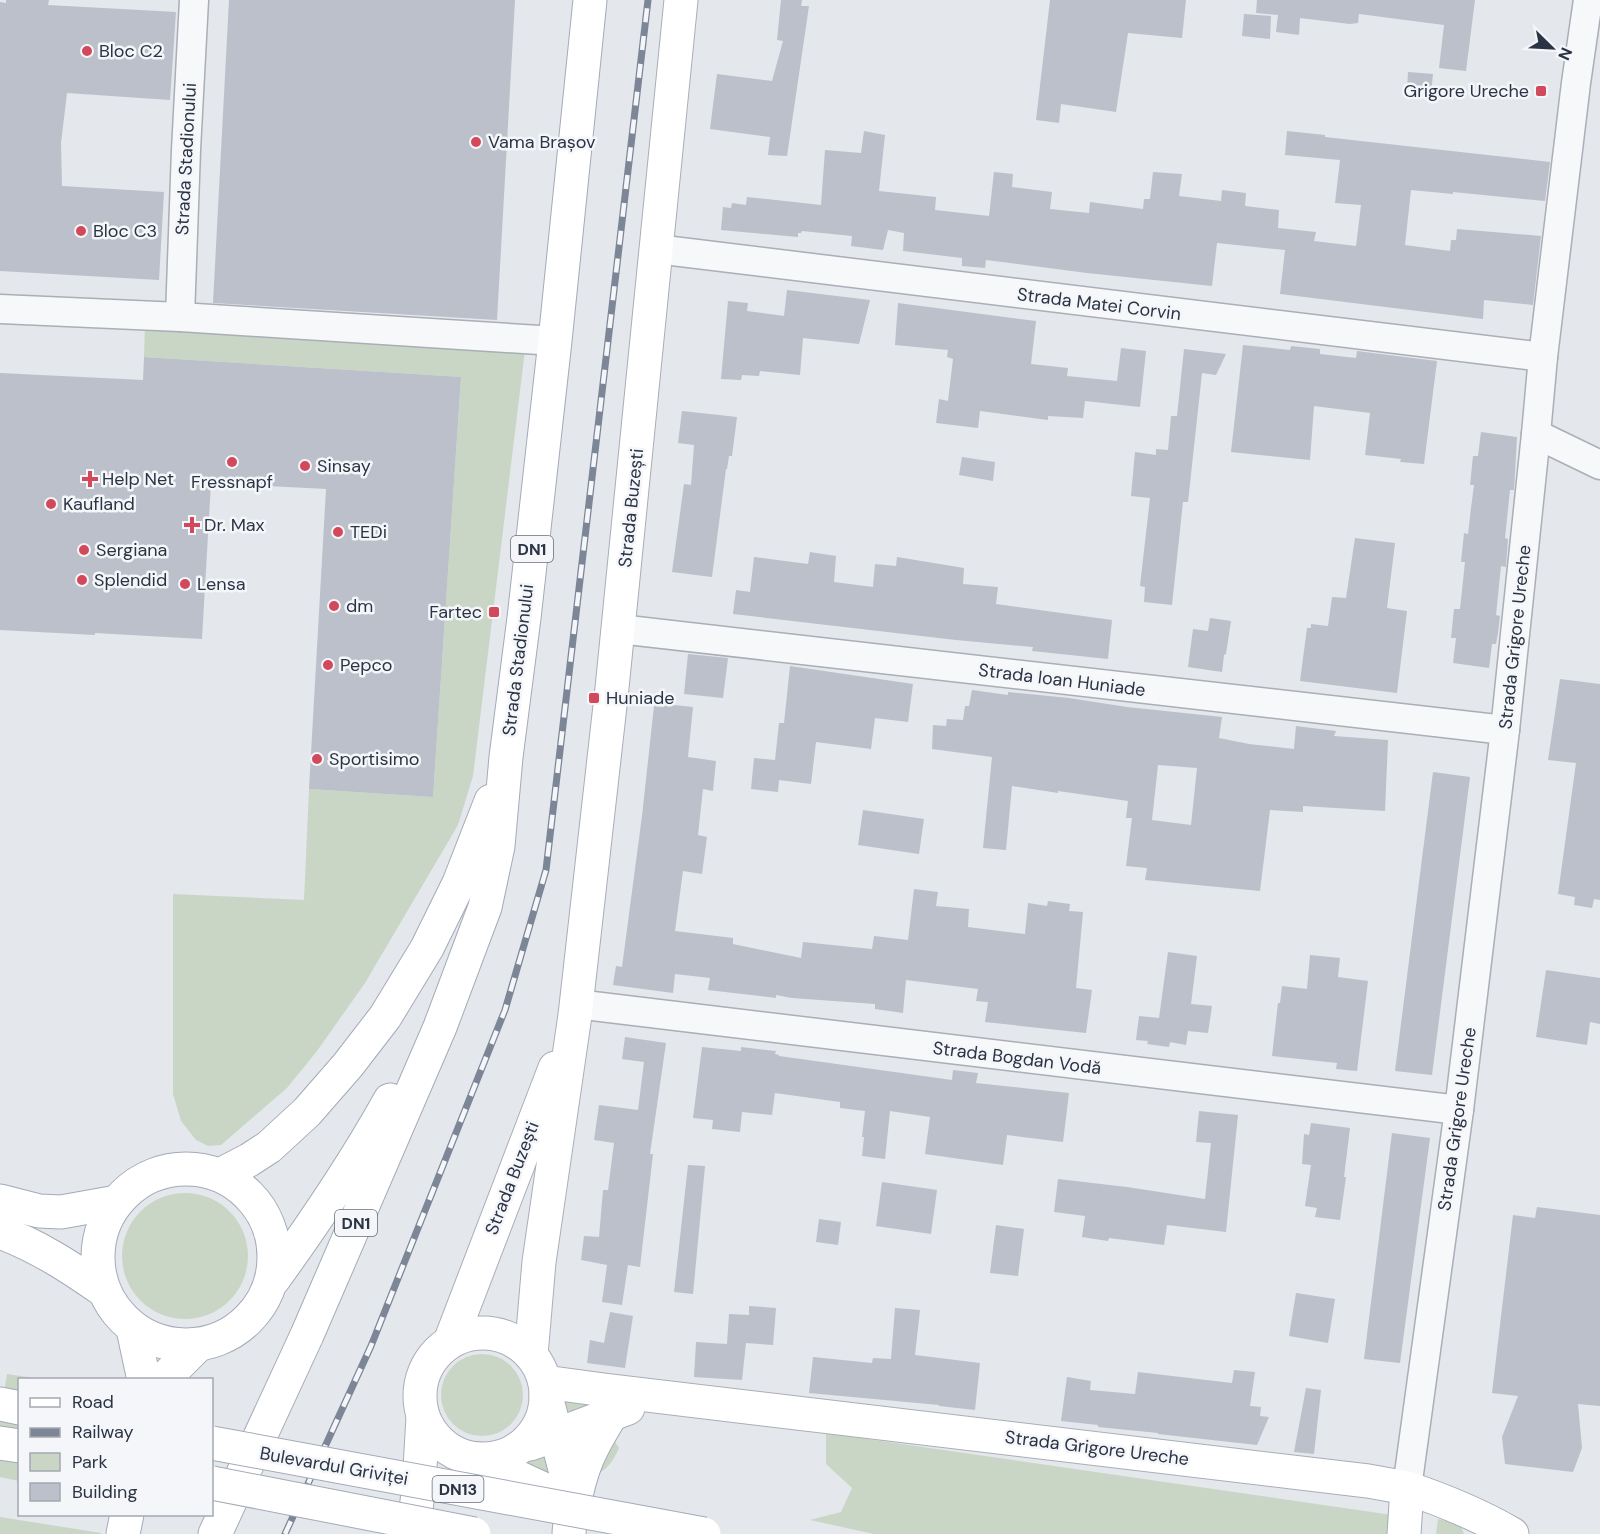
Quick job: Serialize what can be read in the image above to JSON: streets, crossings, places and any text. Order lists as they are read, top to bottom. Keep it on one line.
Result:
{"streets":{"main road":["Strada Stadionului","Strada Buzești","DN1","Strada Grigore Ureche","Bulevardul Griviței","DN13"],"street":["Strada Matei Corvin","Strada Ioan Huniade","Strada Bogdan Vodă"]},"crossings":[["Strada Stadionului","DN1"],["Strada Matei Corvin","Strada Buzești"],["Strada Matei Corvin","Strada Grigore Ureche"],["Strada Buzești","Strada Grigore Ureche"],["Strada Buzești","Strada Ioan Huniade"],["Strada Buzești","Strada Bogdan Vodă"],["Strada Grigore Ureche","Strada Ioan Huniade"],["Strada Grigore Ureche","Strada Bogdan Vodă"]],"places":{"other":["Bloc C2","Vama Brașov","Bloc C3","Fressnapf","Sinsay","Kaufland","TEDi","Sergiana","Splendid","Lensa","dm","Pepco","Sportisimo"],"transit":["Grigore Ureche","Fartec","Huniade"],"health":["Help Net","Dr. Max"]},"legend":["Road","Railway","Park","Building"],"north":"bottom right"}
